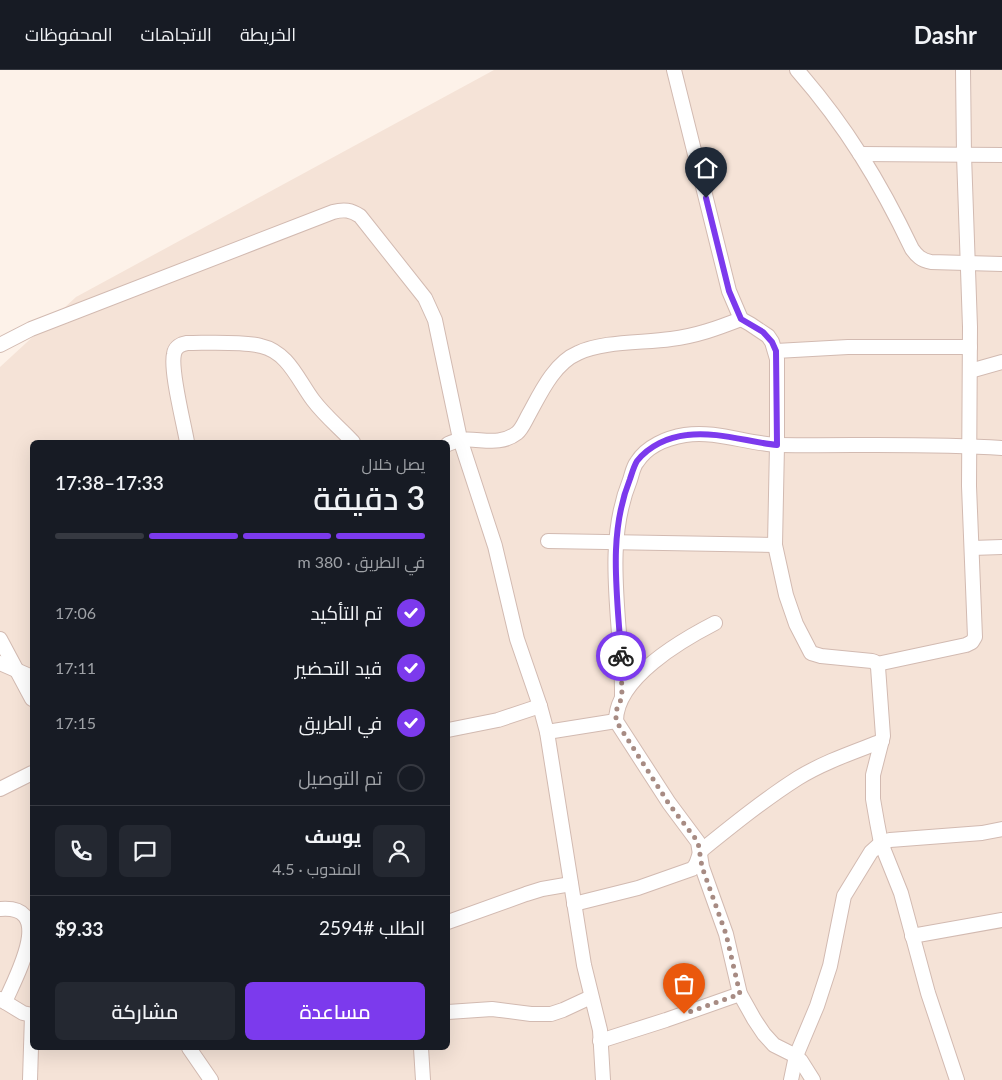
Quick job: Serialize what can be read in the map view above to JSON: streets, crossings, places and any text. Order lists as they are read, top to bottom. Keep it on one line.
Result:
{"page":{"header":"Dashr","nav":["الخريطة","الاتجاهات","المحفوظات"],"heading":["3 دقيقة","يصل خلال","17:33–17:38"],"panel":["يوسف","المندوب · 4.5","الطلب #2594","$9.33"],"bar":"في الطريق · 380 m","list":[["تم التأكيد","17:06"],["قيد التحضير","17:11"],["في الطريق","17:15"],"تم التوصيل"],"buttons":["مساعدة","مشاركة"]}}
